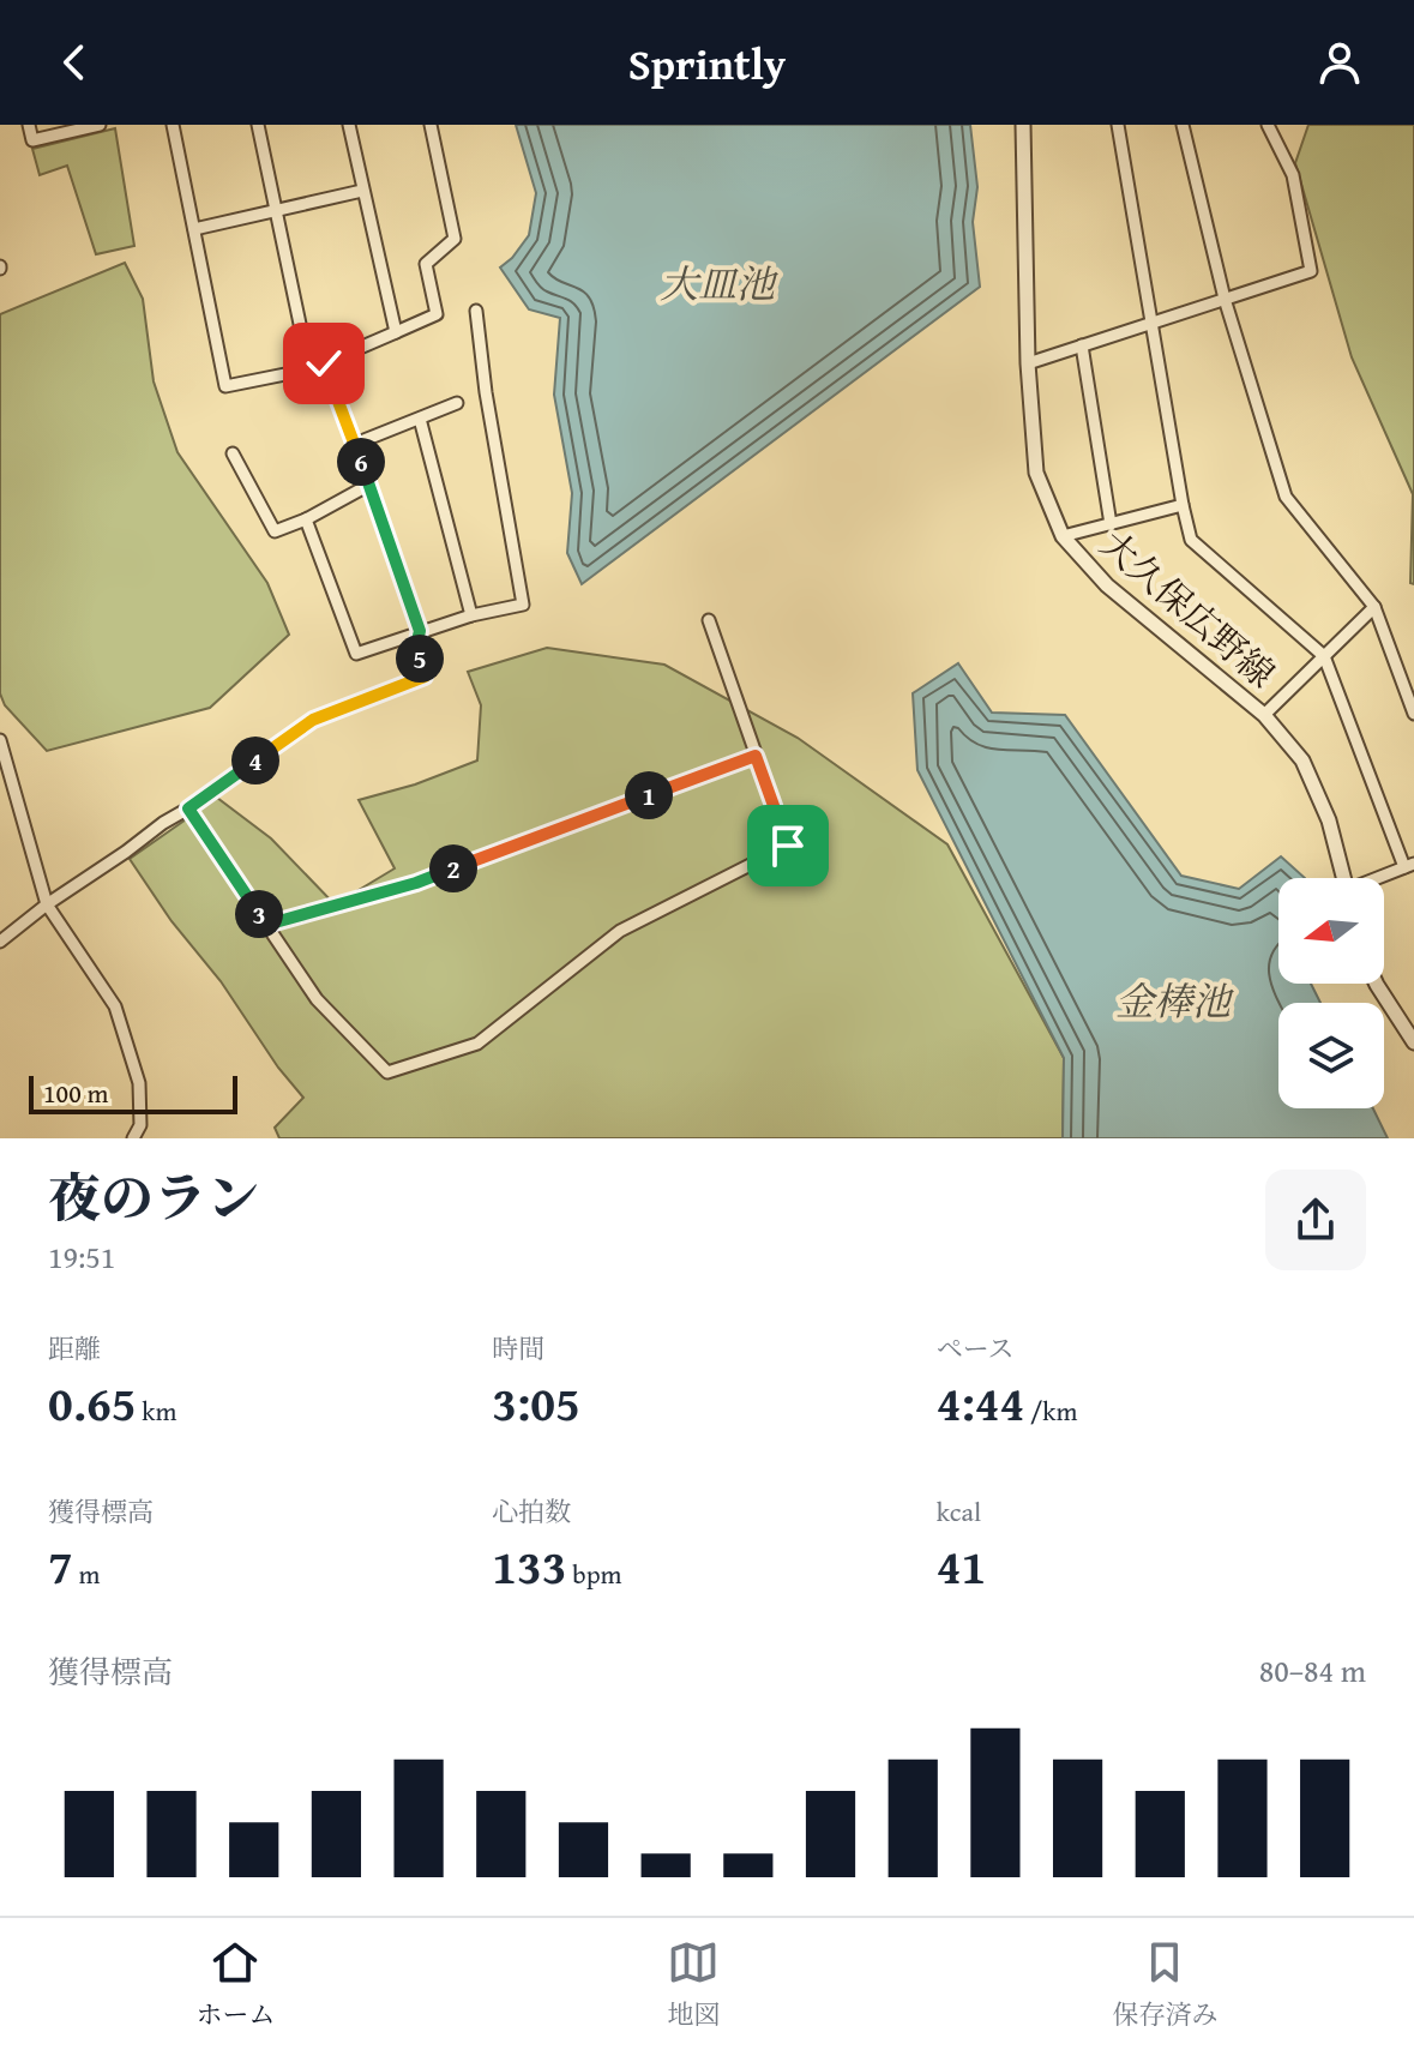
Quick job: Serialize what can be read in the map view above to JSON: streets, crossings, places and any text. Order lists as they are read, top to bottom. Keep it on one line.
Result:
{"streets":{"street":["大久保広野線"]},"water":["大皿池","金棒池"],"scale_bar":"100 m","north":"left","page":{"header":"Sprintly","pins":["6","5","4","1","2","3"],"scale":"100 m","heading":["夜のラン","19:51"],"stats":[["距離","0.65 km"],["時間","3:05"],["ペース","4:44 /km"],["獲得標高","7 m"],["心拍数","133 bpm"],["kcal","41"]],"chart":["獲得標高","80–84 m"],"tabs":["ホーム","地図","保存済み"]}}
